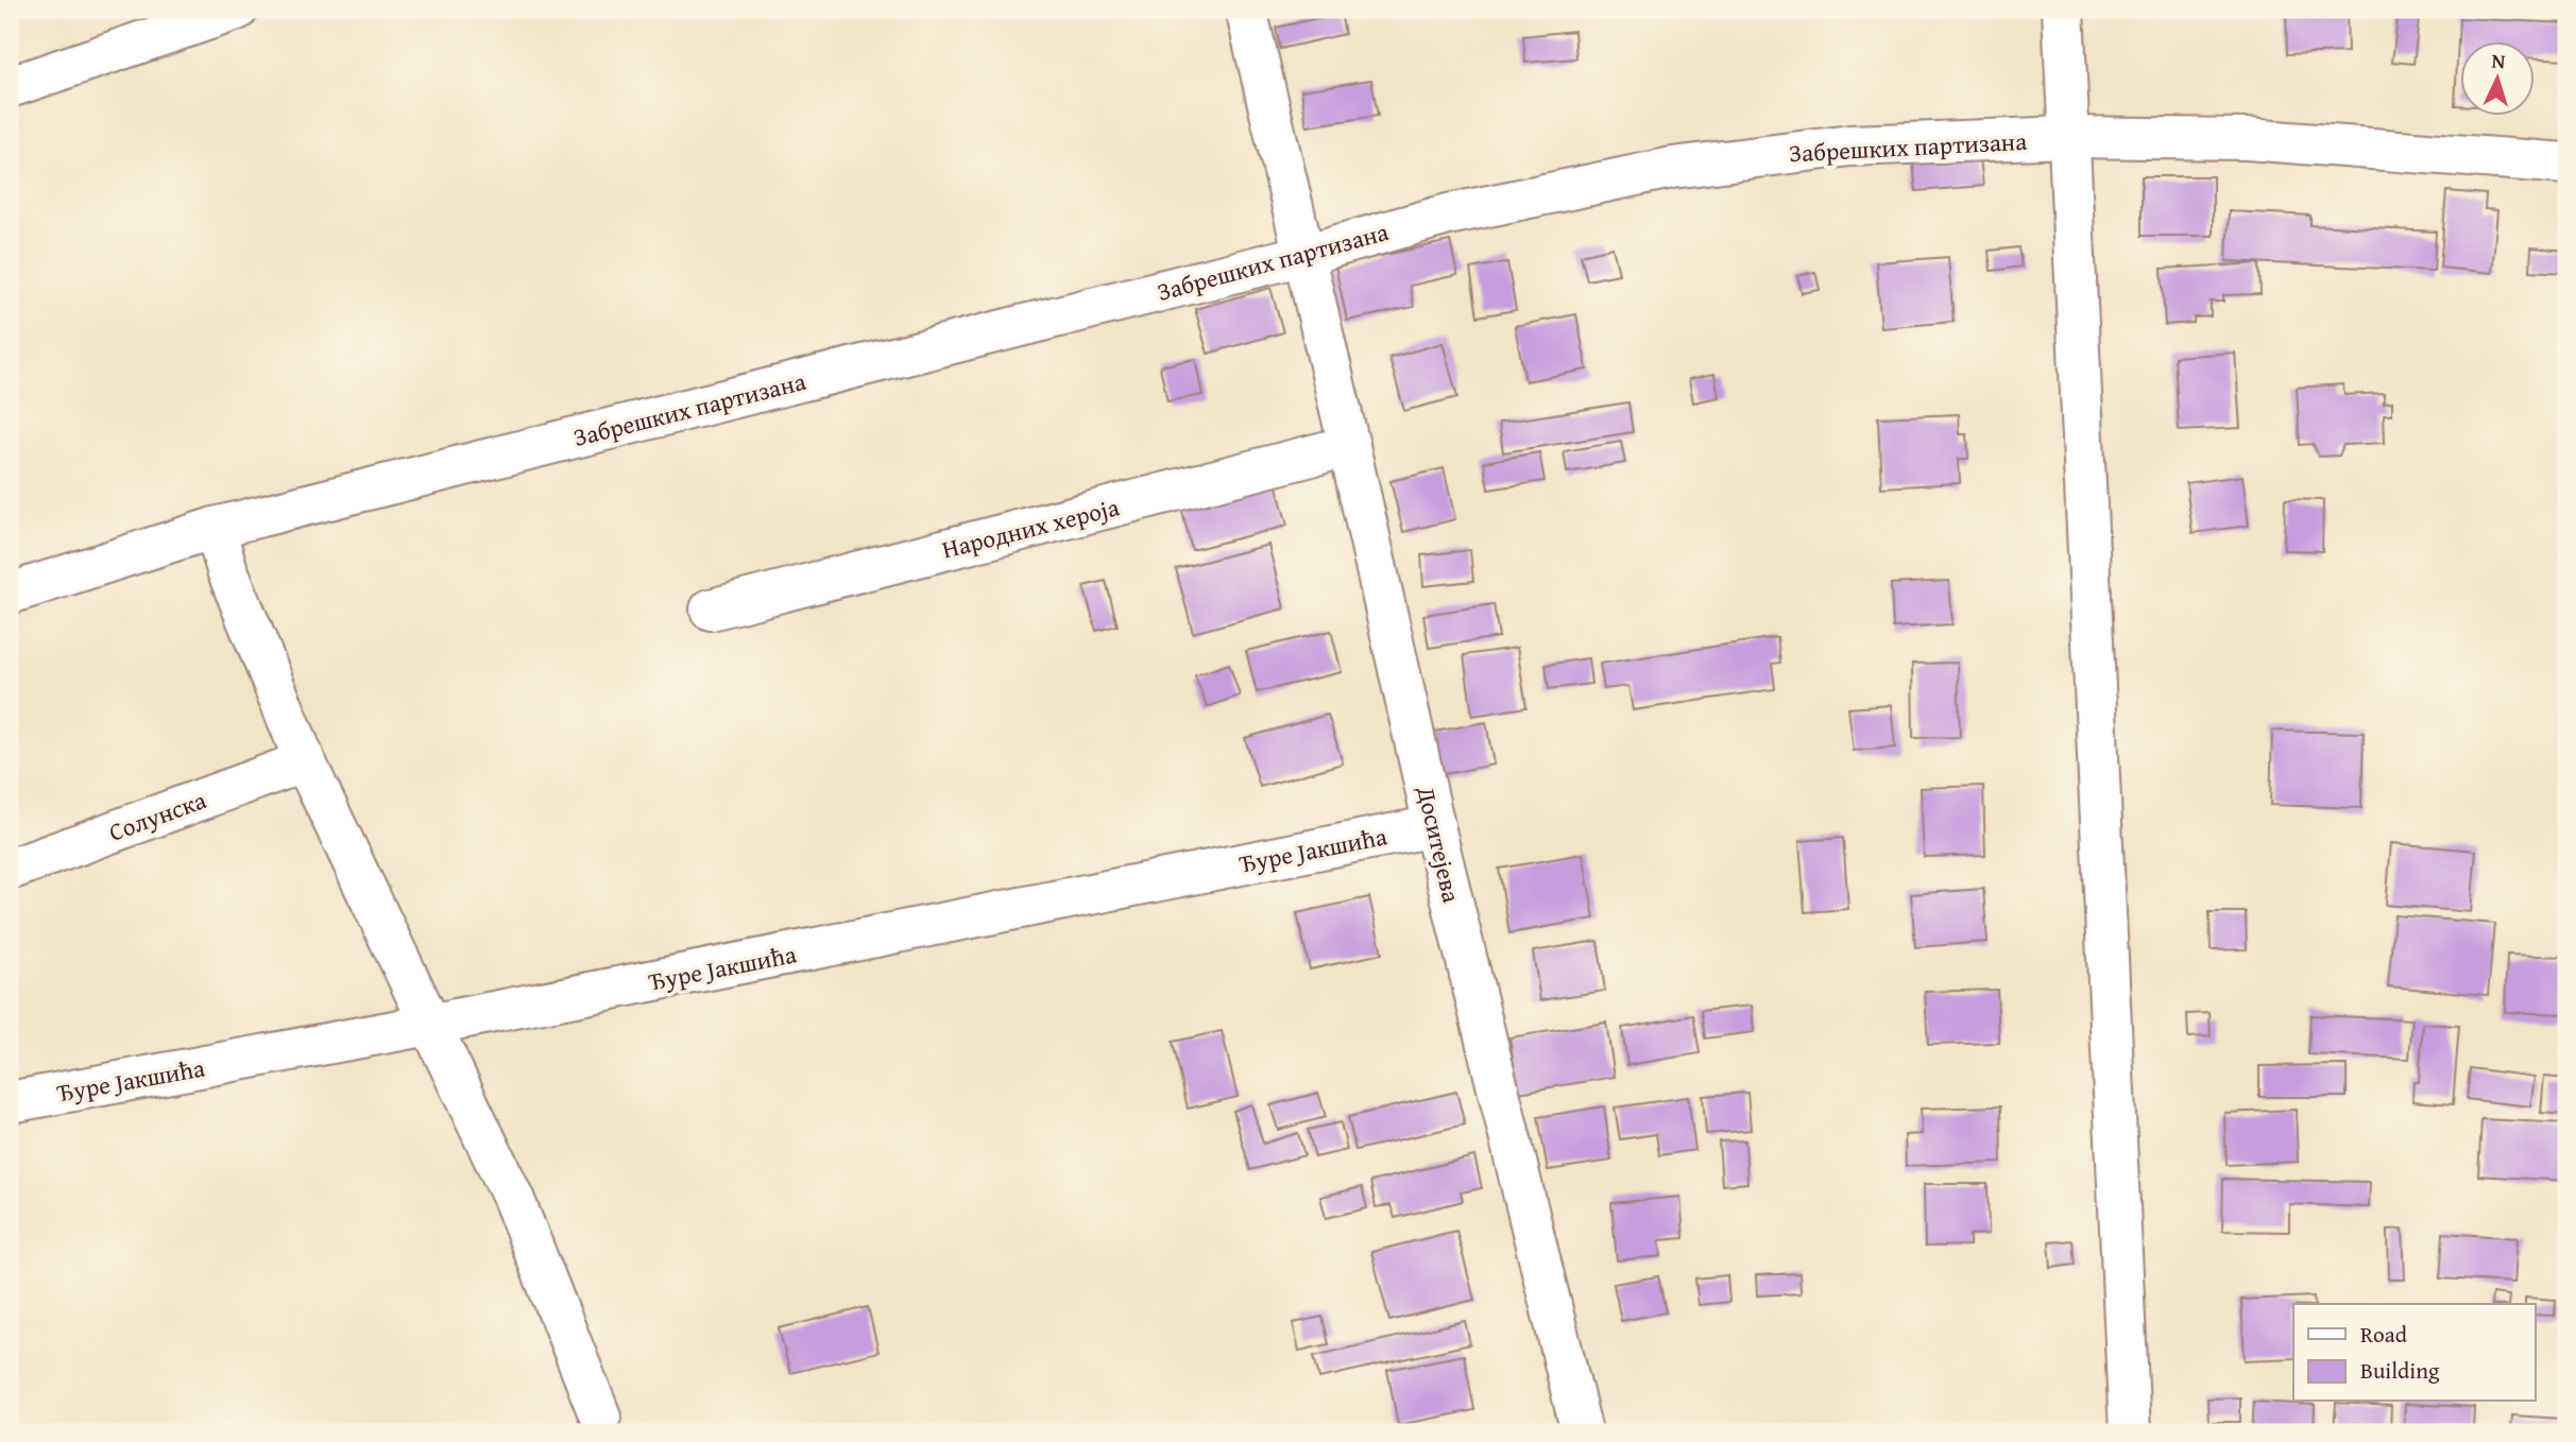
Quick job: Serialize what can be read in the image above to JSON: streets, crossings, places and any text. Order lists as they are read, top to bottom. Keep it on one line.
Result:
{"streets":{"street":["Забрешких партизана","Народних хероја","Солунска","Доситејева","Ђуре Јакшића"]},"crossings":[["Забрешких партизана","Доситејева"],["Народних хероја","Доситејева"],["Доситејева","Ђуре Јакшића"]],"legend":["Road","Building"],"north":"top"}
